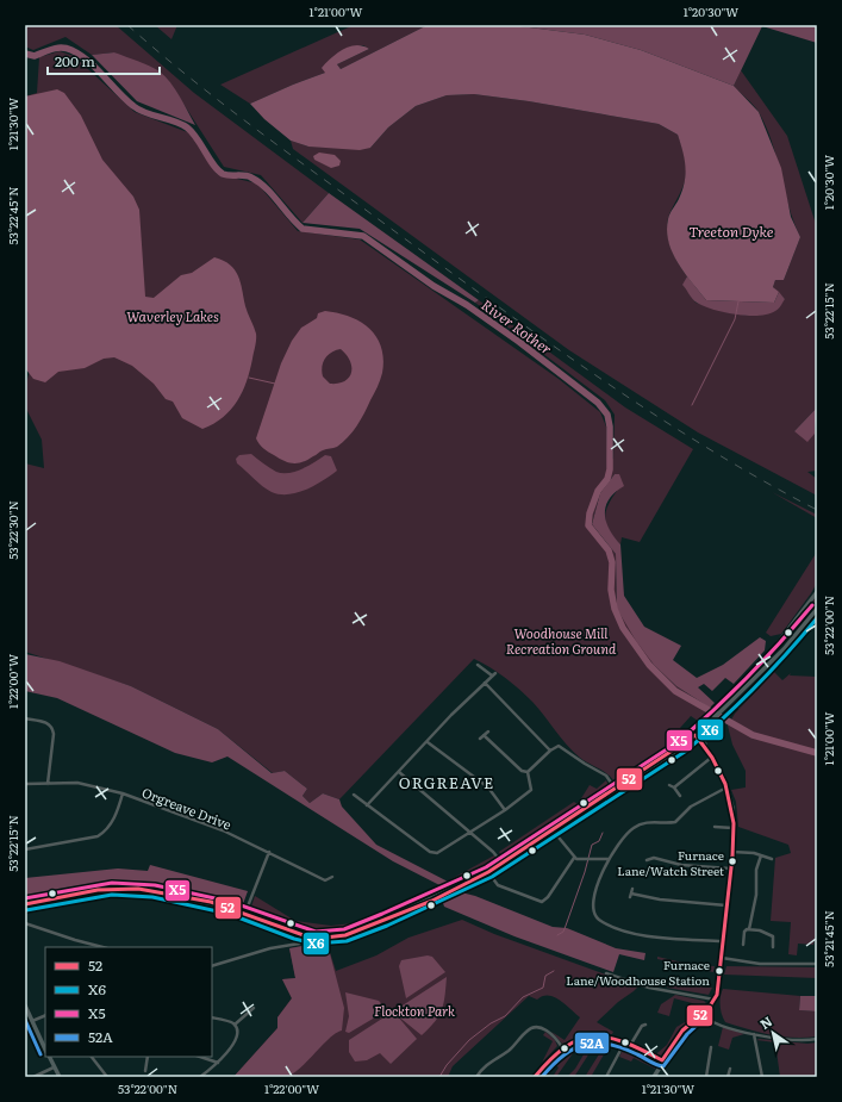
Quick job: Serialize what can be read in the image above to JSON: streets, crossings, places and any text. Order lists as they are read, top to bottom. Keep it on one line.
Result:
{"streets":{"street":["Orgreave Drive"]},"districts":["ORGREAVE"],"water":["Treeton Dyke","River Rother"],"parks":["Waverley Lakes","Woodhouse Mill Recreation Ground","Flockton Park"],"places":["Furnace Lane/Watch Street","Furnace Lane/Woodhouse Station"],"lines":["transit line X5","transit line X6","transit line 52","transit line 52A"],"legend":["52","X6","X5","52A"],"scale_bar":"200 m","north":"top left","coordinates":["1°21'00\"W","1°20'30\"W","1°21'30\"W","53°22'45\"N","53°22'15\"N","53°22'30\"N","53°22'00\"N","1°22'00\"W","53°21'45\"N"]}
